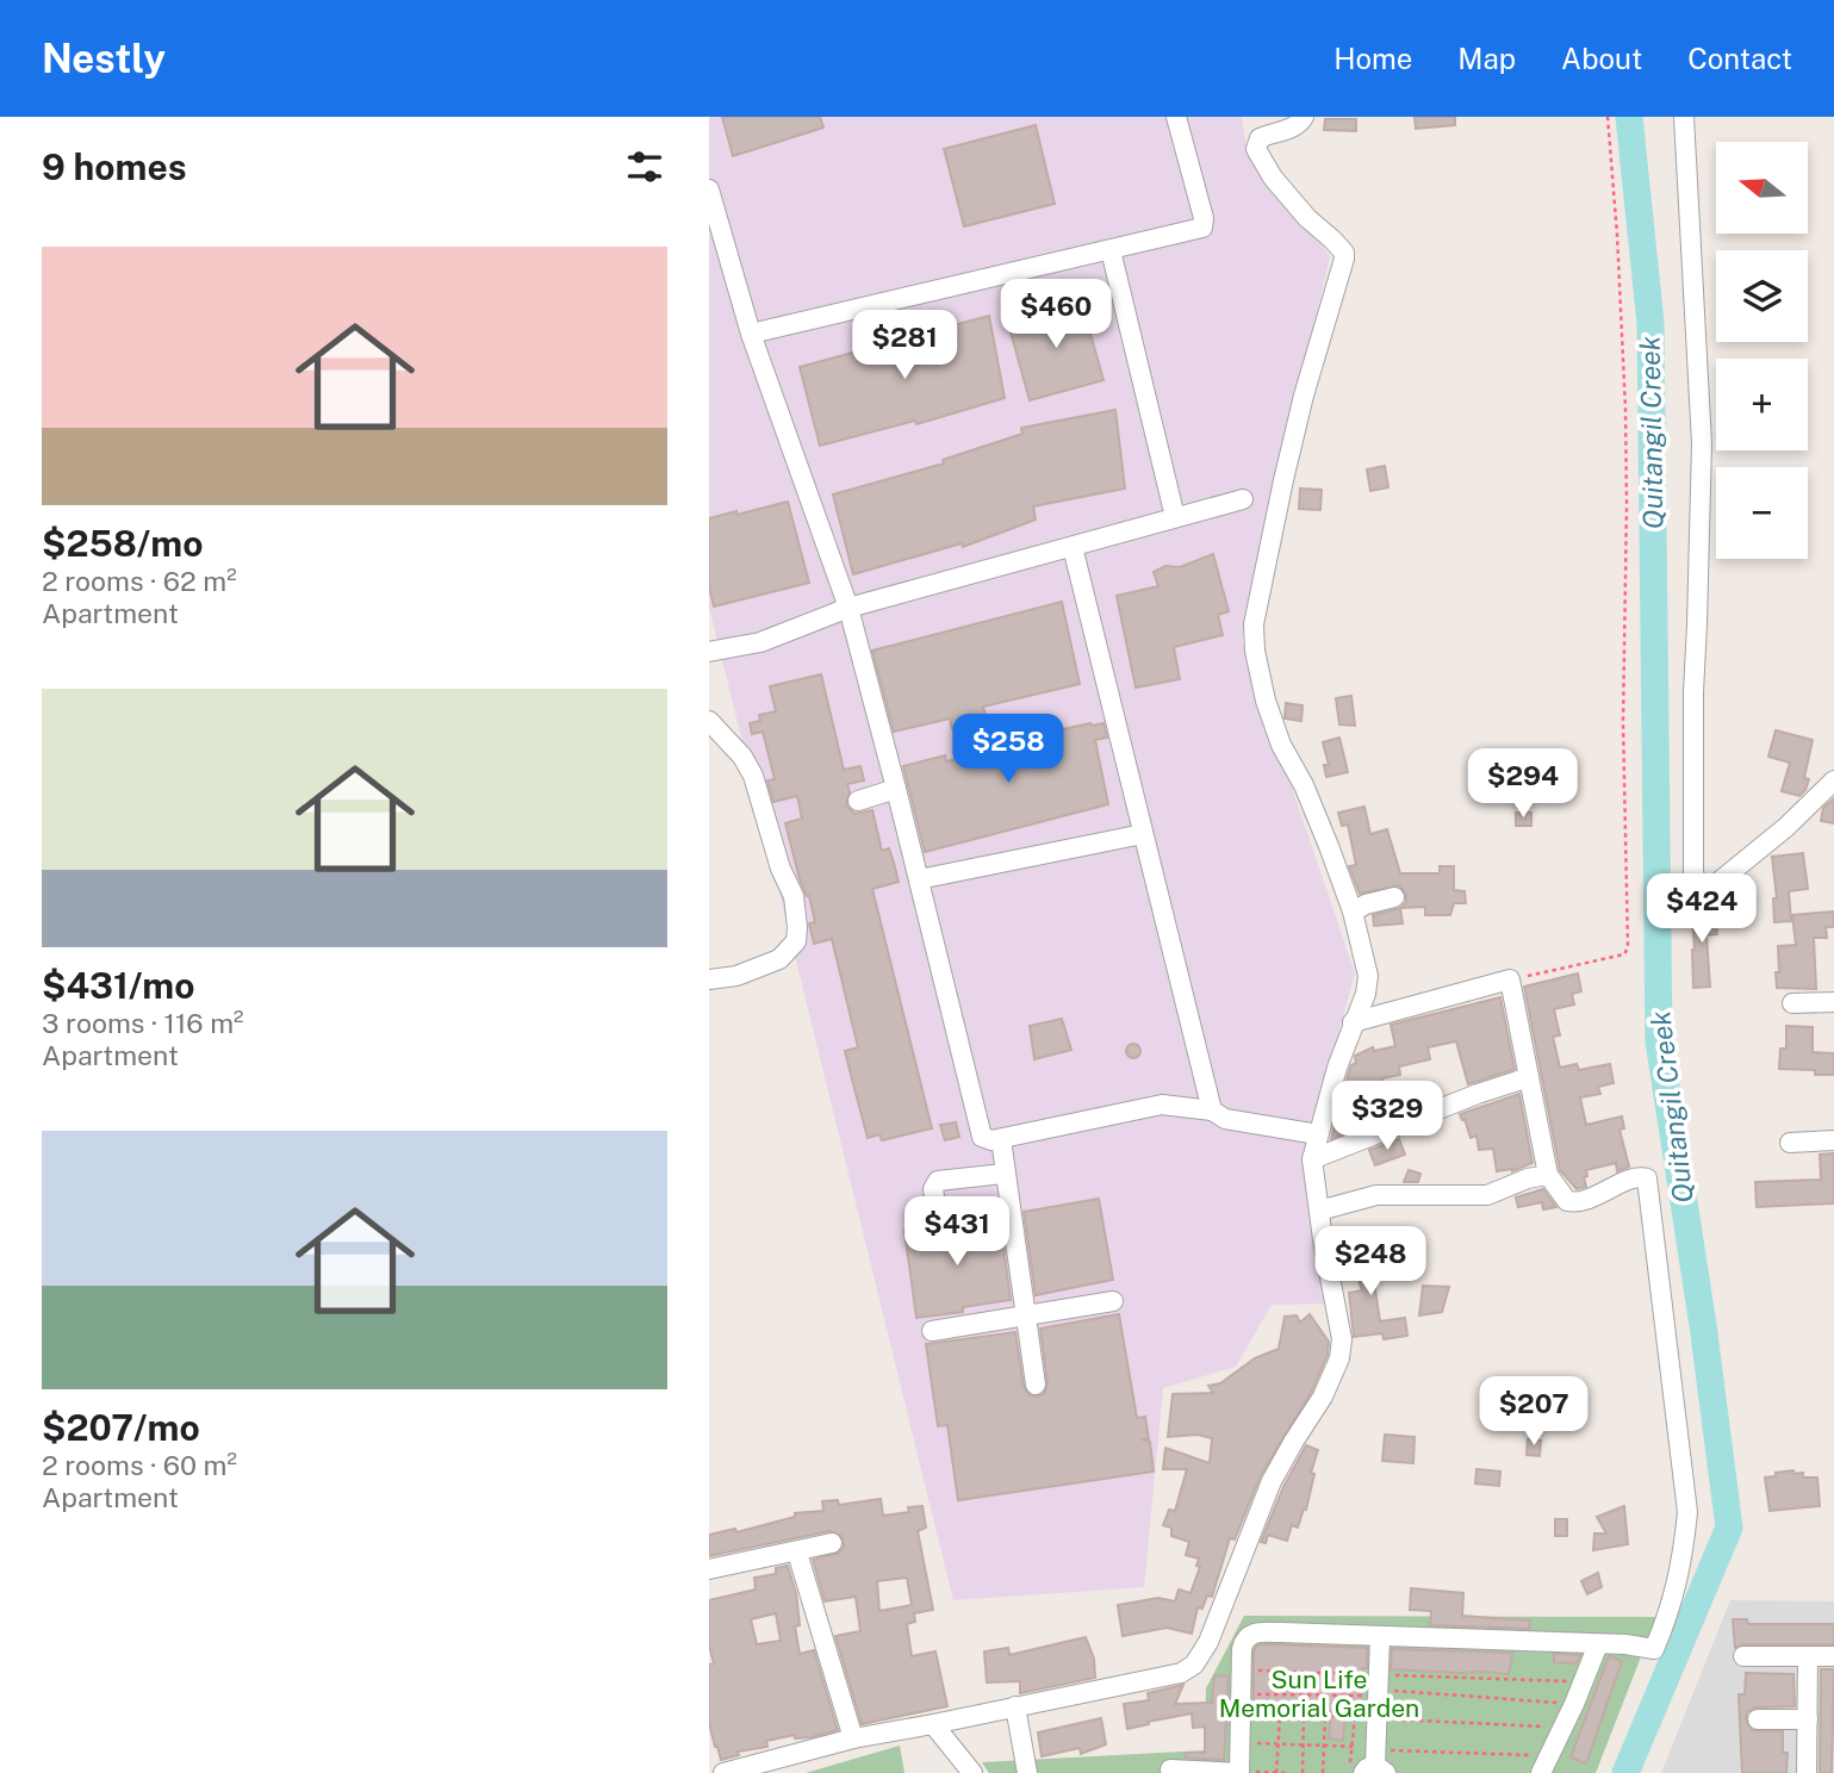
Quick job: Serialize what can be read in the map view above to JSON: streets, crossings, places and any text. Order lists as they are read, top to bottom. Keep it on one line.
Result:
{"water":["Quitangil Creek"],"parks":["Sun Life Memorial Garden"],"north":"left","page":{"header":"Nestly","nav":["Home","Map","About","Contact"],"heading":"9 homes","map_buttons":["+","−"],"list":[{"name":"$258/mo","note":"2 rooms · 62 m² · Apartment"},{"name":"$431/mo","note":"3 rooms · 116 m² · Apartment"},{"name":"$207/mo","note":"2 rooms · 60 m² · Apartment"}],"price":["$460","$281","$258","$294","$424","$329","$431","$248","$207"]}}
